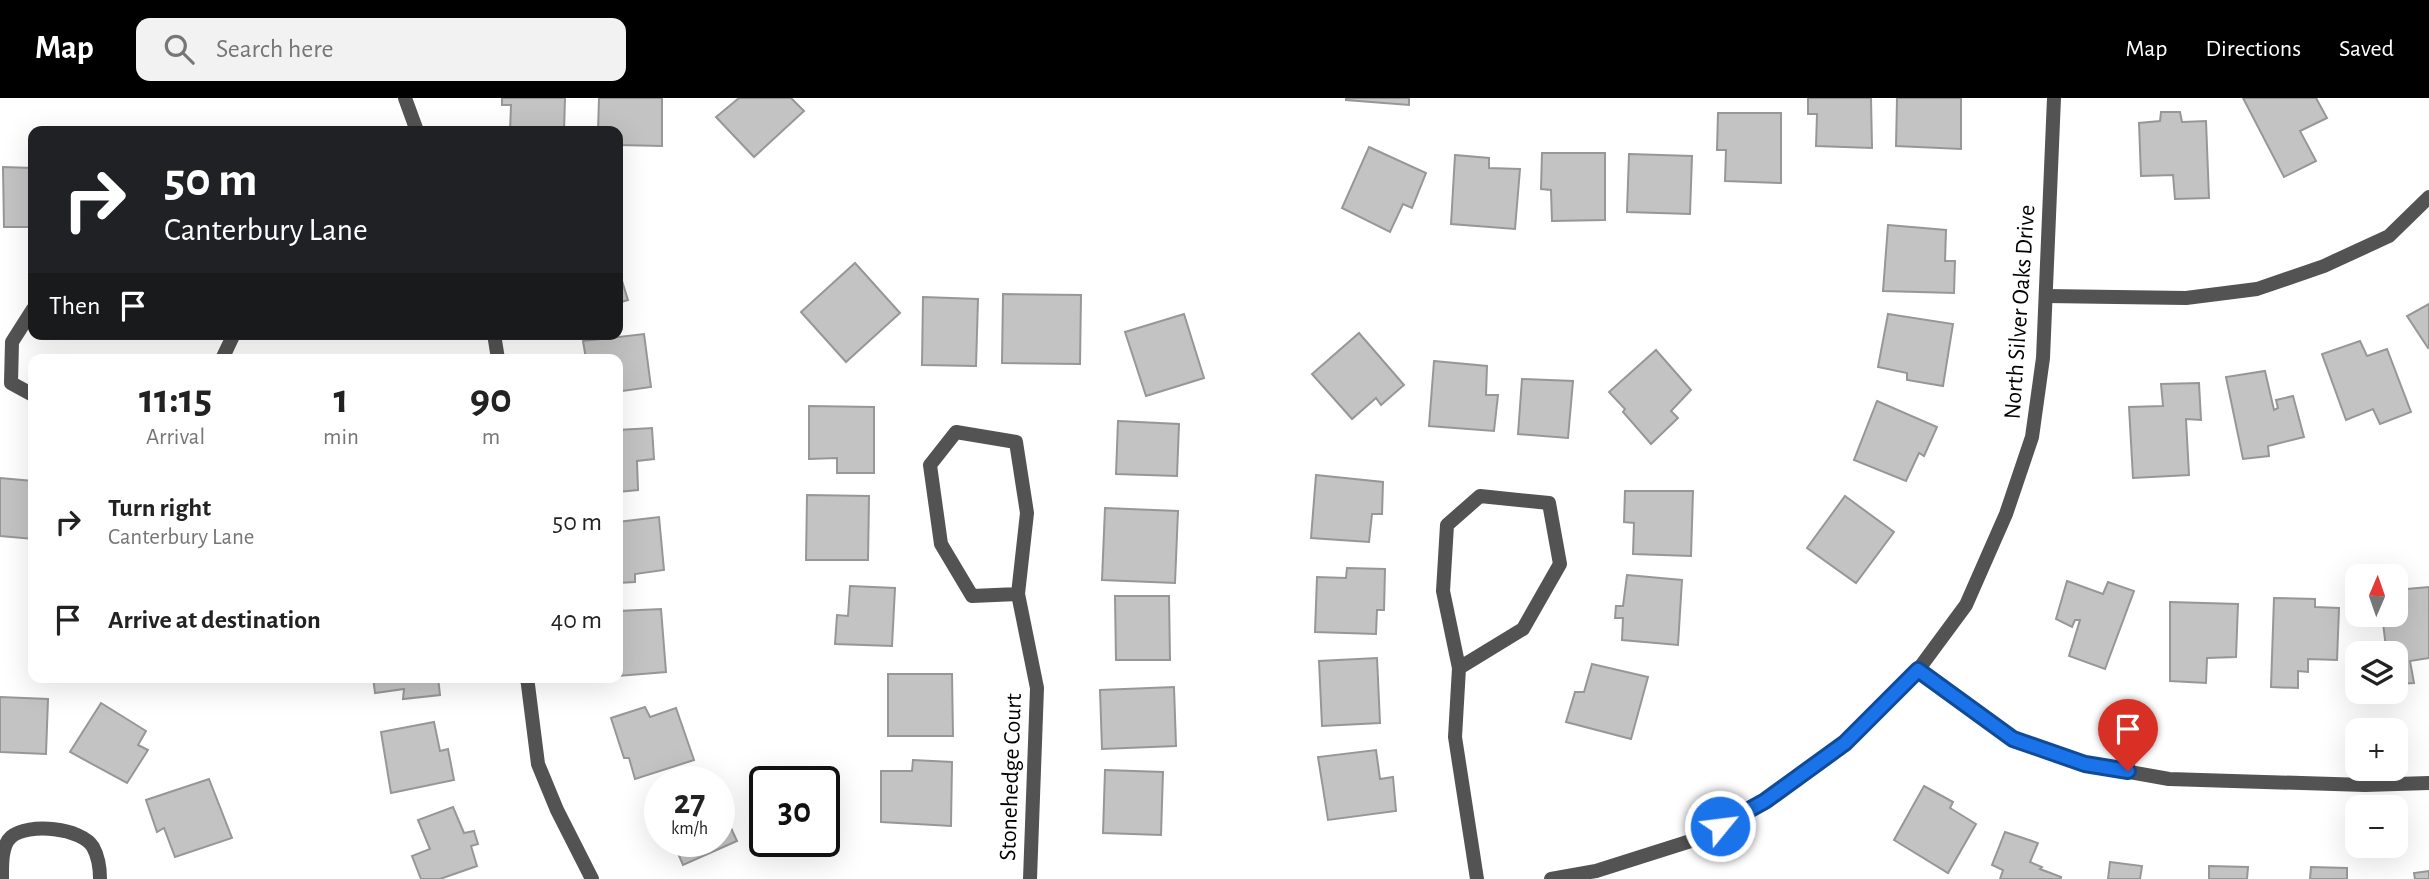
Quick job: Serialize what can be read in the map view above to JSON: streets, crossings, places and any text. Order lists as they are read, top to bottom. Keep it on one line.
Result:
{"streets":{"street":["North Silver Oaks Drive","Stonehedge Court"]},"north":"top","page":{"header":"Map","search":"Search here","nav":["Map","Directions","Saved"],"turn":["50 m","Canterbury Lane"],"then":"Then","eta":["11:15","Arrival","1","min","90","m"],"list":[{"name":"Turn right","note":"Canterbury Lane","value":"50 m"},{"name":"Arrive at destination","value":"40 m"}],"map_buttons":["+","−"],"speed":"27 km/h","limit":"30"}}
